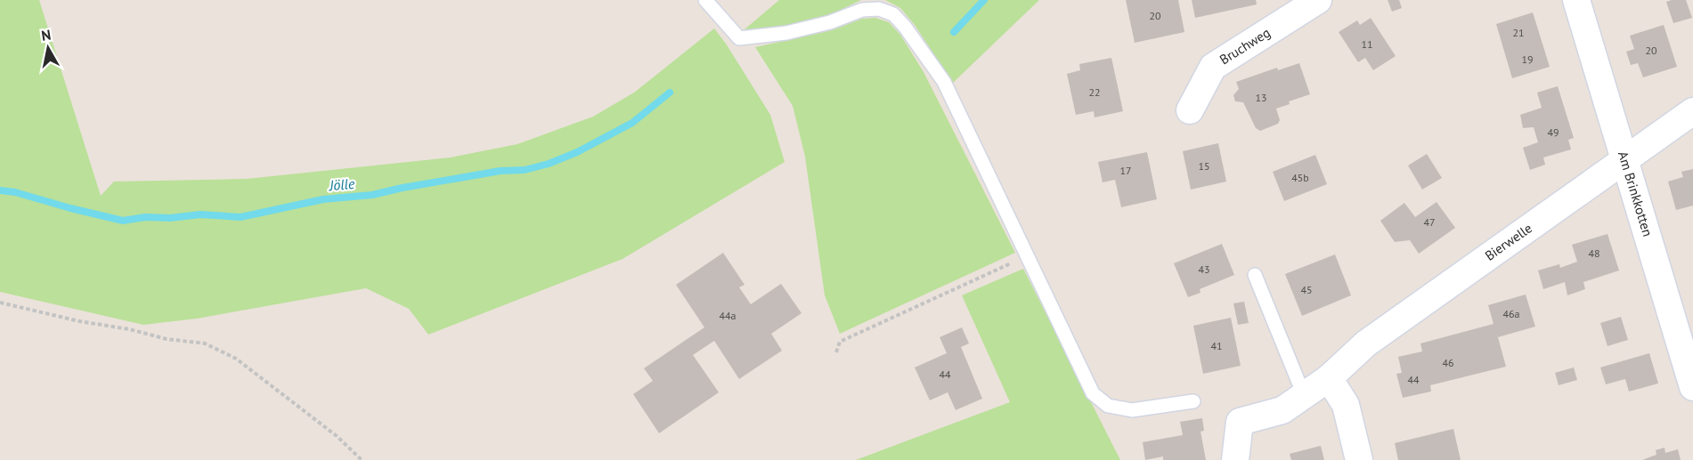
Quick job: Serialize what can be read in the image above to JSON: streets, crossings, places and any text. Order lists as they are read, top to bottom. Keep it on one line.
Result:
{"streets":{"street":["Bruchweg","Am Brinkkotten","Bierwelle"]},"crossings":[["Am Brinkkotten","Bierwelle"]],"water":["Jölle"],"house_numbers":["20","21","11","20","19","22","13","49","15","17","45b","47","48","43","45","46a","44a","41","46","44","44"],"north":"top"}
